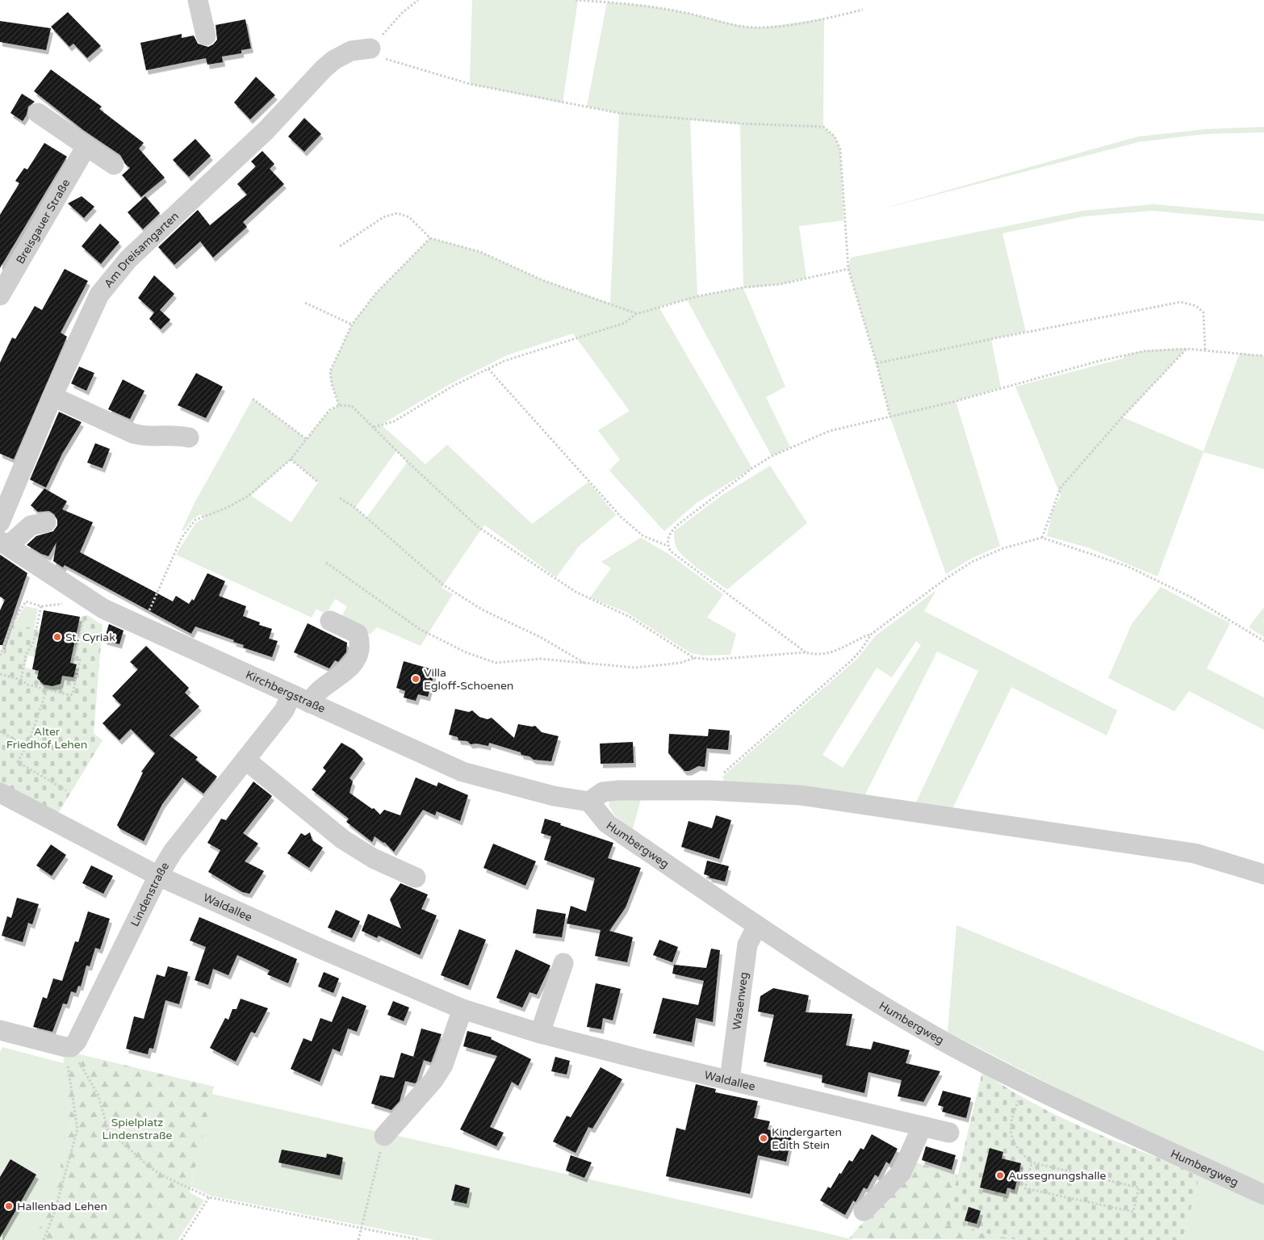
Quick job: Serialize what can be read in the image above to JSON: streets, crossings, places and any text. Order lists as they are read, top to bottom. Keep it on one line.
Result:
{"streets":{"street":["Breisgauer Straße","Am Dreisamgarten","Kirchbergstraße","Humbergweg","Lindenstraße","Waldallee","Wasenweg"]},"crossings":[["Kirchbergstraße","Humbergweg"],["Kirchbergstraße","Lindenstraße"],["Humbergweg","Wasenweg"],["Lindenstraße","Waldallee"],["Waldallee","Wasenweg"]],"parks":["Alter Friedhof Lehen","Spielplatz Lindenstraße"],"places":["St. Cyriak","Villa Egloff-Schoenen","Kindergarten Edith Stein","Aussegnungshalle","Hallenbad Lehen"]}
